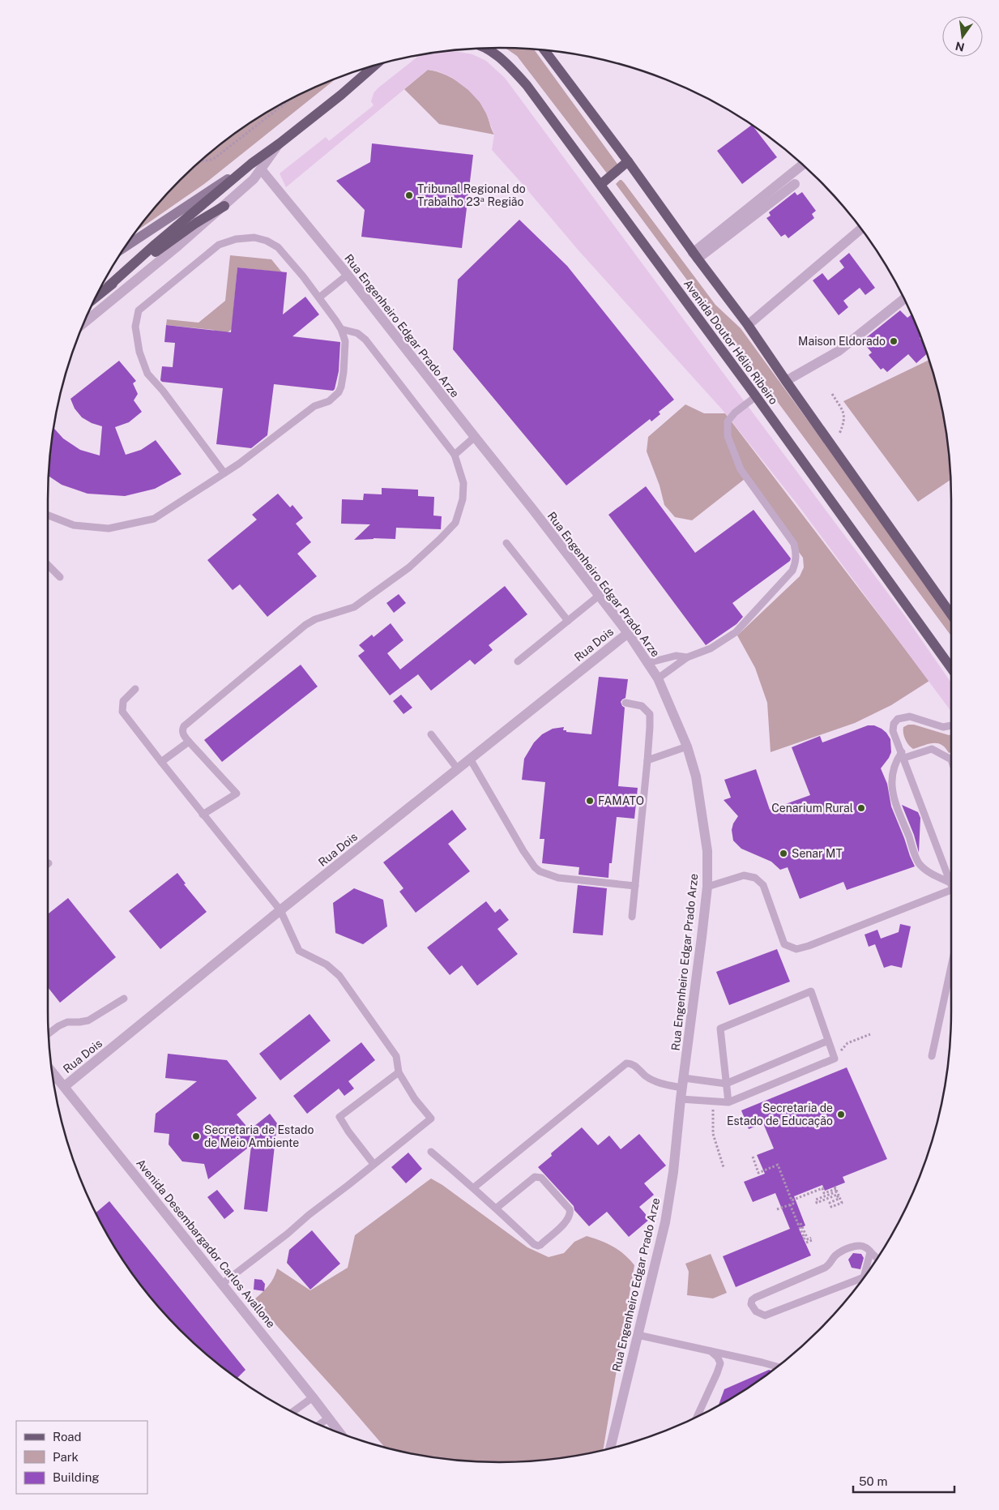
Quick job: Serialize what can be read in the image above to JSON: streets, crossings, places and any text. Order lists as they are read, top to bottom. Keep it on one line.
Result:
{"streets":{"main road":["Avenida Doutor Hélio Ribeiro"],"street":["Rua Engenheiro Edgar Prado Arze","Rua Dois","Avenida Desembargador Carlos Avallone"]},"crossings":[["Rua Engenheiro Edgar Prado Arze","Rua Dois"],["Rua Dois","Avenida Desembargador Carlos Avallone"]],"places":["Tribunal Regional do Trabalho 23ª Região","Maison Eldorado","FAMATO","Cenarium Rural","Senar MT","Secretaria de Estado de Educação","Secretaria de Estado de Meio Ambiente"],"legend":["Road","Park","Building"],"scale_bar":"50 m","north":"bottom"}
